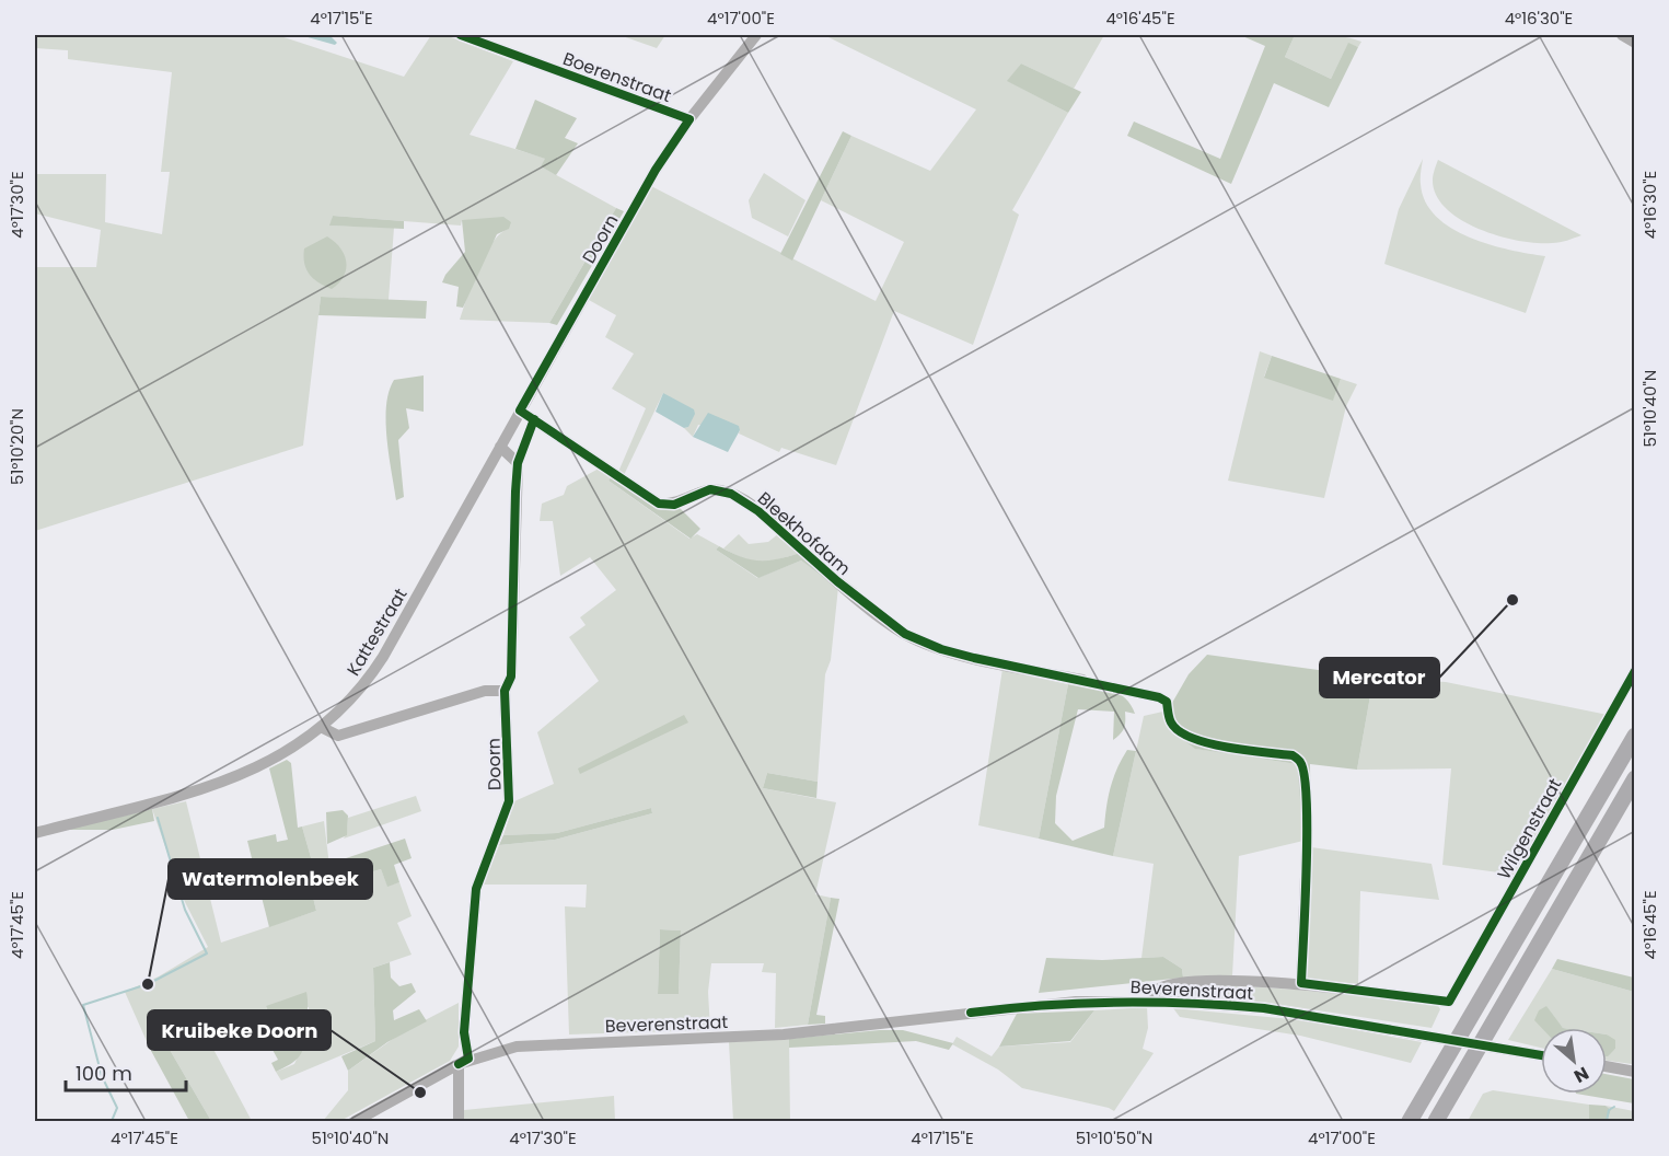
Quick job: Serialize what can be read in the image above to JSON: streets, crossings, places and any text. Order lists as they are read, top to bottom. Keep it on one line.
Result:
{"streets":{"street":["Boerenstraat","Doorn","Bleekhofdam","Kattestraat","Wilgenstraat","Beverenstraat"]},"crossings":[["Boerenstraat","Doorn"],["Doorn","Bleekhofdam"],["Doorn","Kattestraat"],["Doorn","Beverenstraat"],["Bleekhofdam","Kattestraat"],["Wilgenstraat","Beverenstraat"]],"places":["Mercator","Watermolenbeek","Kruibeke Doorn"],"scale_bar":"100 m","north":"bottom right","coordinates":["4°17'15\"E","4°17'00\"E","4°16'45\"E","4°16'30\"E","4°17'30\"E","51°10'40\"N","51°10'20\"N","4°17'45\"E","51°10'50\"N"]}
